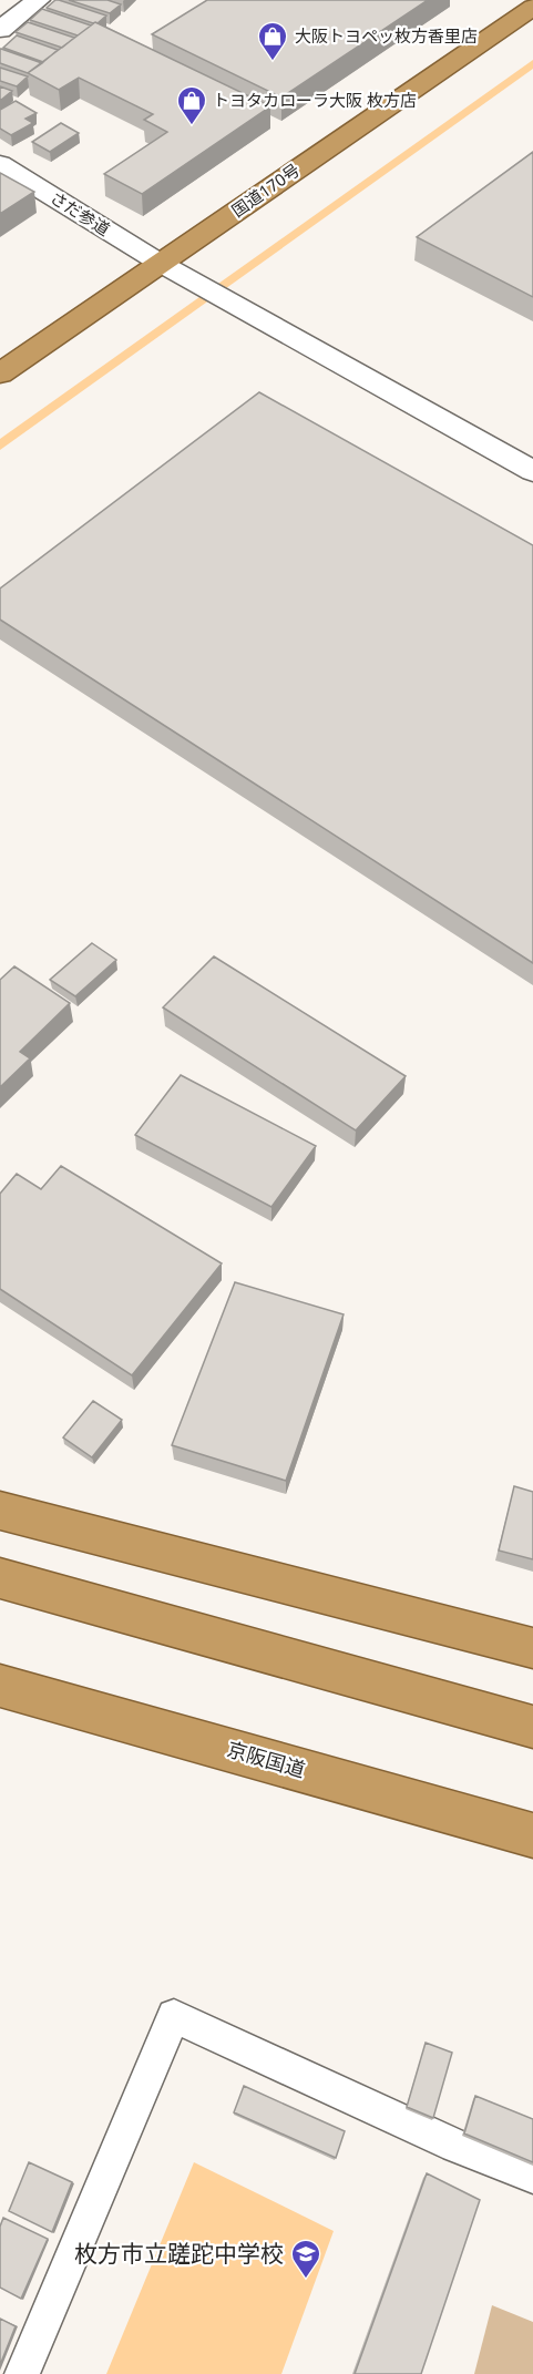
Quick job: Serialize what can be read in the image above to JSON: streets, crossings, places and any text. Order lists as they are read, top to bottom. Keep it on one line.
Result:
{"streets":{"highway":["国道170号","京阪国道"],"street":["さだ参道"]},"crossings":[["国道170号","さだ参道"]],"places":{"shop":["大阪トヨペッ枚方香里店","トヨタカローラ大阪 枚方店"],"school or university":["枚方市立蹉跎中学校"]}}
